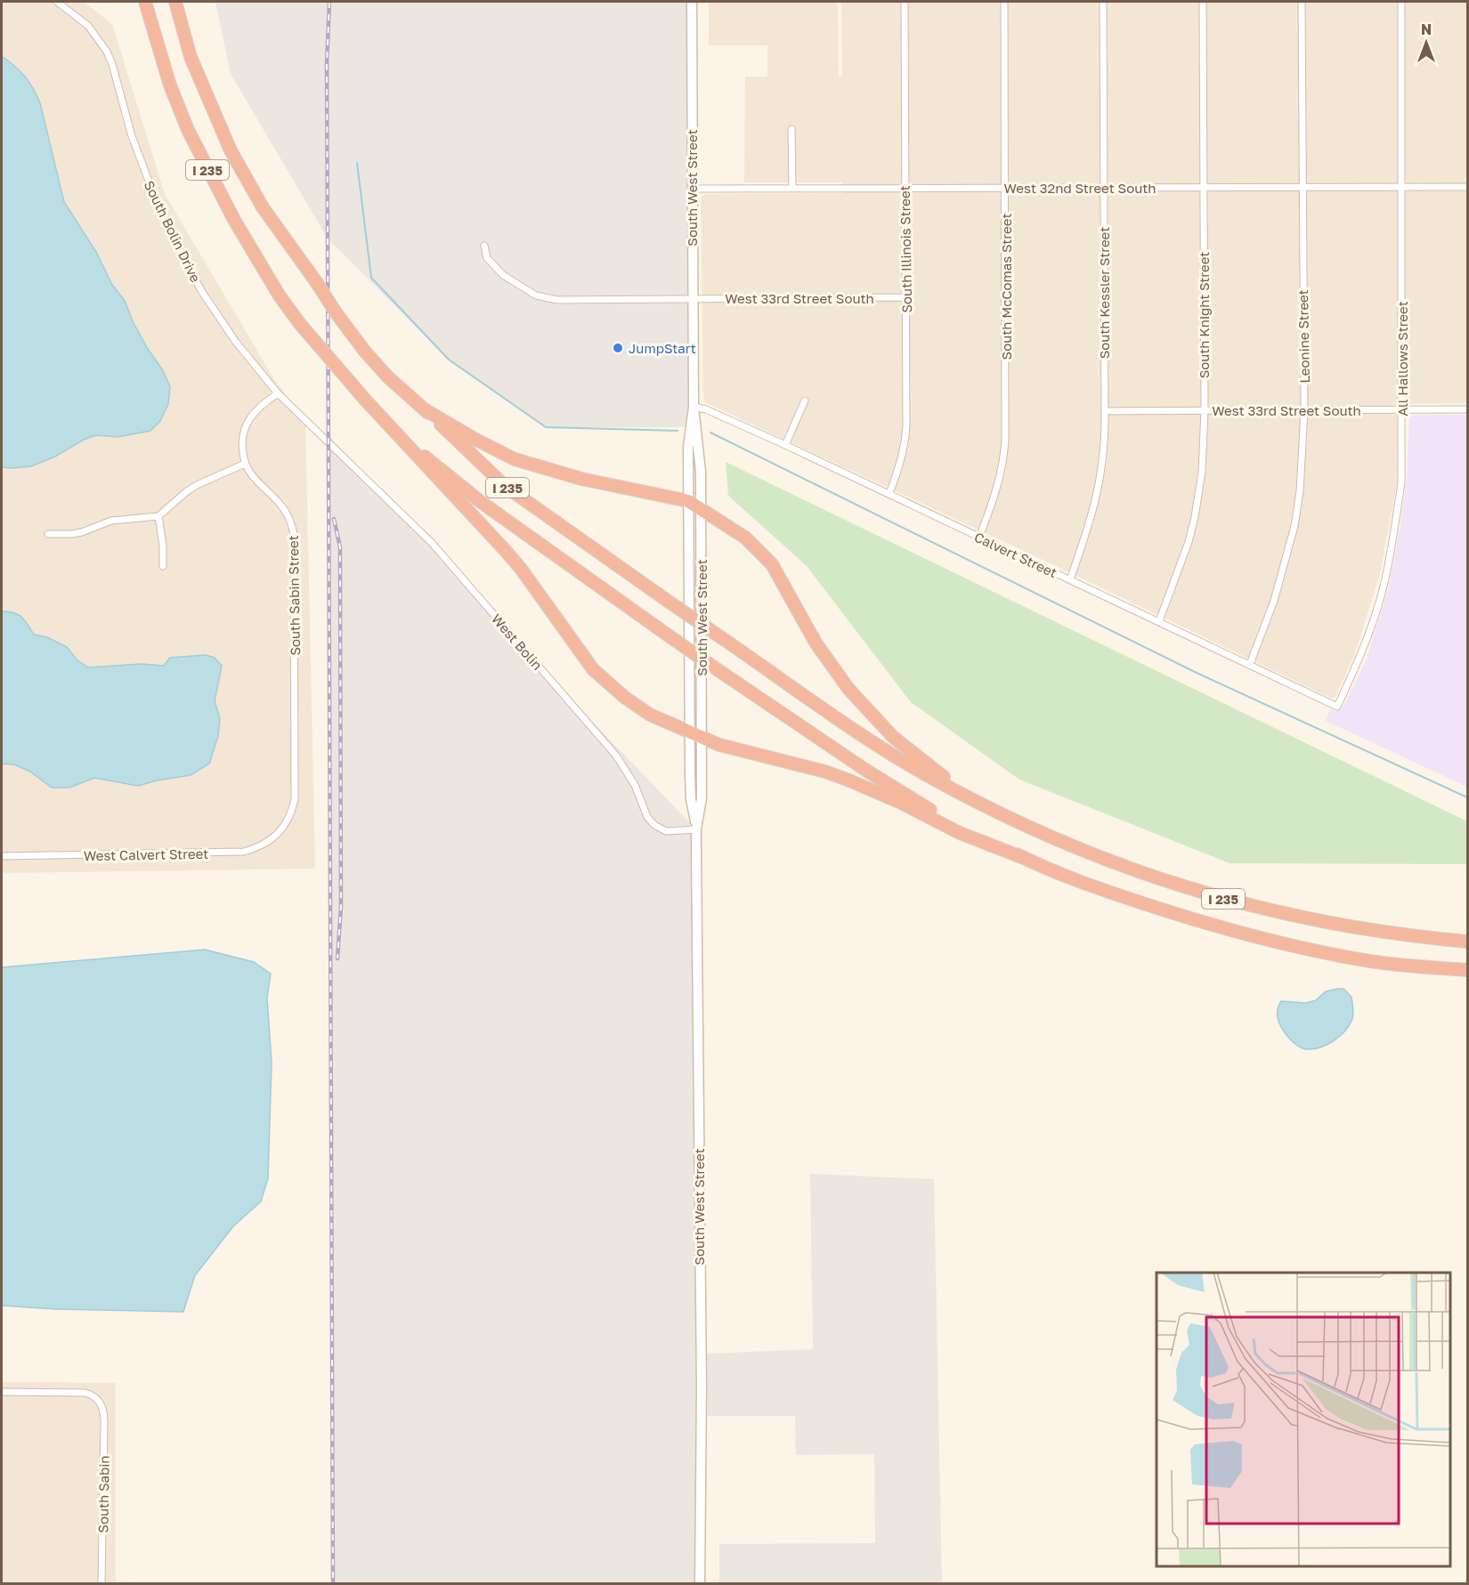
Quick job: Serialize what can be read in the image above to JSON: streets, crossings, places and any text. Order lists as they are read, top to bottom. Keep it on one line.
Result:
{"streets":{"highway":["I 235"],"street":["South West Street","West 32nd Street South","South Bolin Drive","South Illinois Street","South McComas Street","South Kessler Street","West 33rd Street South","South Knight Street","Leonine Street","All Hallows Street","Calvert Street","South Sabin Street","West Bolin","West Calvert Street","South Sabin"]},"crossings":[["South West Street","West 32nd Street South"],["South West Street","West 33rd Street South"],["South West Street","Calvert Street"],["South West Street","West Bolin"],["West 32nd Street South","South Illinois Street"],["West 32nd Street South","South McComas Street"],["West 32nd Street South","South Kessler Street"],["West 32nd Street South","South Knight Street"],["West 32nd Street South","Leonine Street"],["West 32nd Street South","All Hallows Street"],["South Bolin Drive","West Bolin"],["South Illinois Street","West 33rd Street South"],["South Illinois Street","Calvert Street"],["South McComas Street","Calvert Street"],["South Kessler Street","West 33rd Street South"],["South Kessler Street","Calvert Street"],["West 33rd Street South","South Knight Street"],["West 33rd Street South","Leonine Street"],["West 33rd Street South","All Hallows Street"],["South Knight Street","Calvert Street"],["Leonine Street","Calvert Street"],["All Hallows Street","Calvert Street"],["South Sabin Street","West Calvert Street"]],"places":["JumpStart"],"north":"top"}
